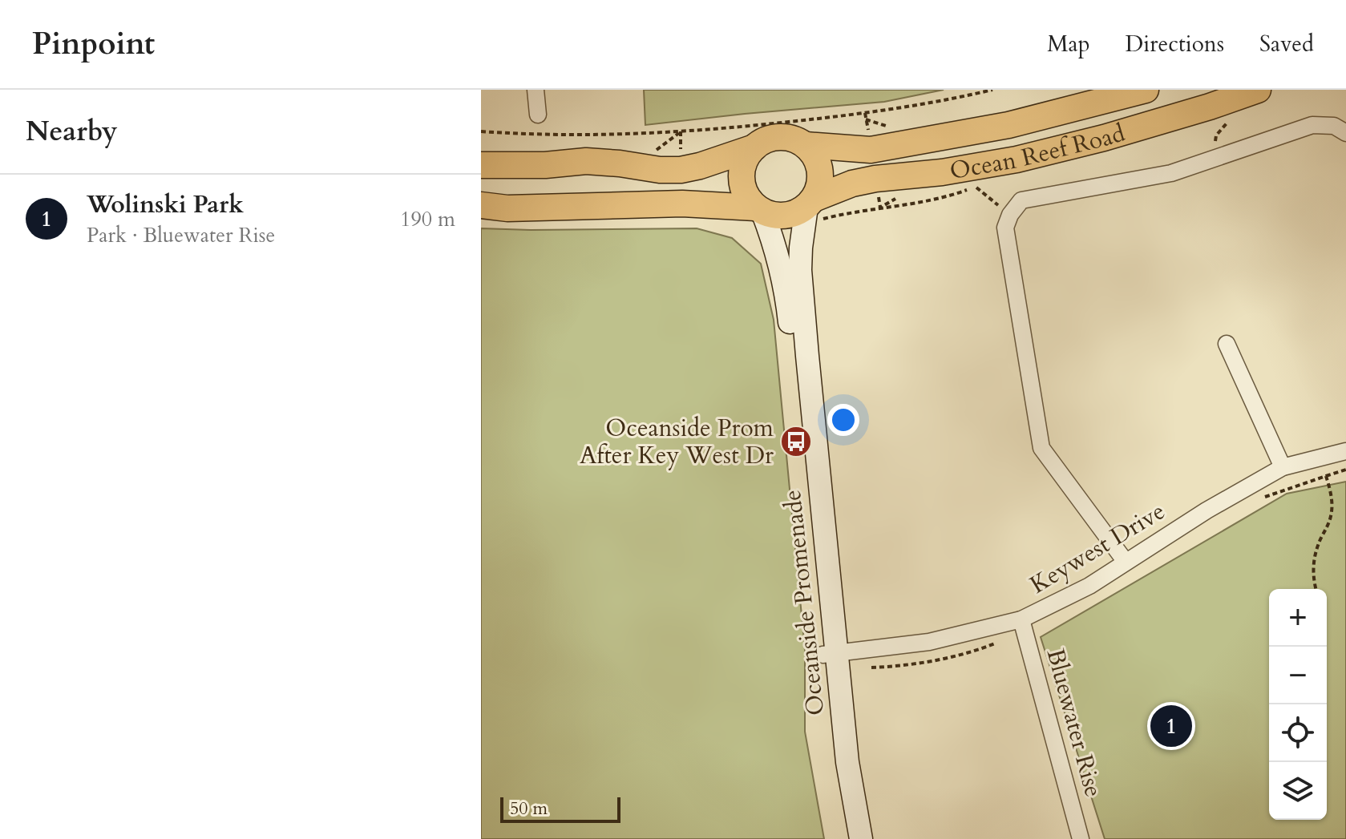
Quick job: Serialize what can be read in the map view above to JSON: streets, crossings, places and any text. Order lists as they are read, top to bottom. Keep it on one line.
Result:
{"streets":{"main road":["Ocean Reef Road","Oceanside Promenade"],"street":["Keywest Drive","Bluewater Rise"]},"crossings":[["Ocean Reef Road","Oceanside Promenade"],["Keywest Drive","Oceanside Promenade"],["Keywest Drive","Bluewater Rise"]],"places":{"bus stop":["Oceanside Prom After Key West Dr"]},"scale_bar":"50 m","page":{"header":"Pinpoint","nav":["Map","Directions","Saved"],"heading":"Nearby","list":[{"mark":"1","name":"Wolinski Park","note":"Park · Bluewater Rise","value":"190 m"}],"map_buttons":["+","−"],"pins":"1","scale":"50 m"}}
